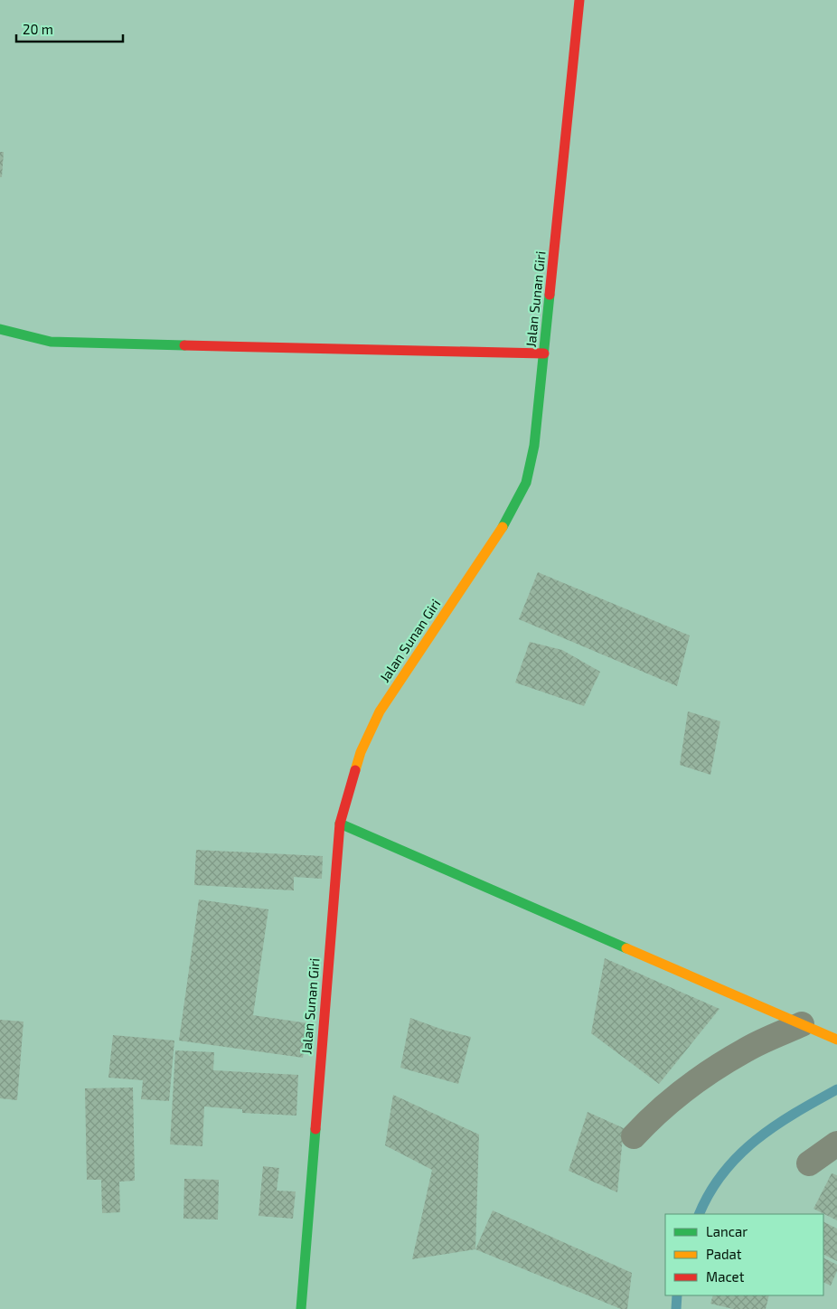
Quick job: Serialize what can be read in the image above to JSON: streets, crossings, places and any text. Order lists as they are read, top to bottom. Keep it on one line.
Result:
{"streets":{"street":["Jalan Sunan Giri"]},"legend":["Lancar","Padat","Macet"],"scale_bar":"20 m"}
